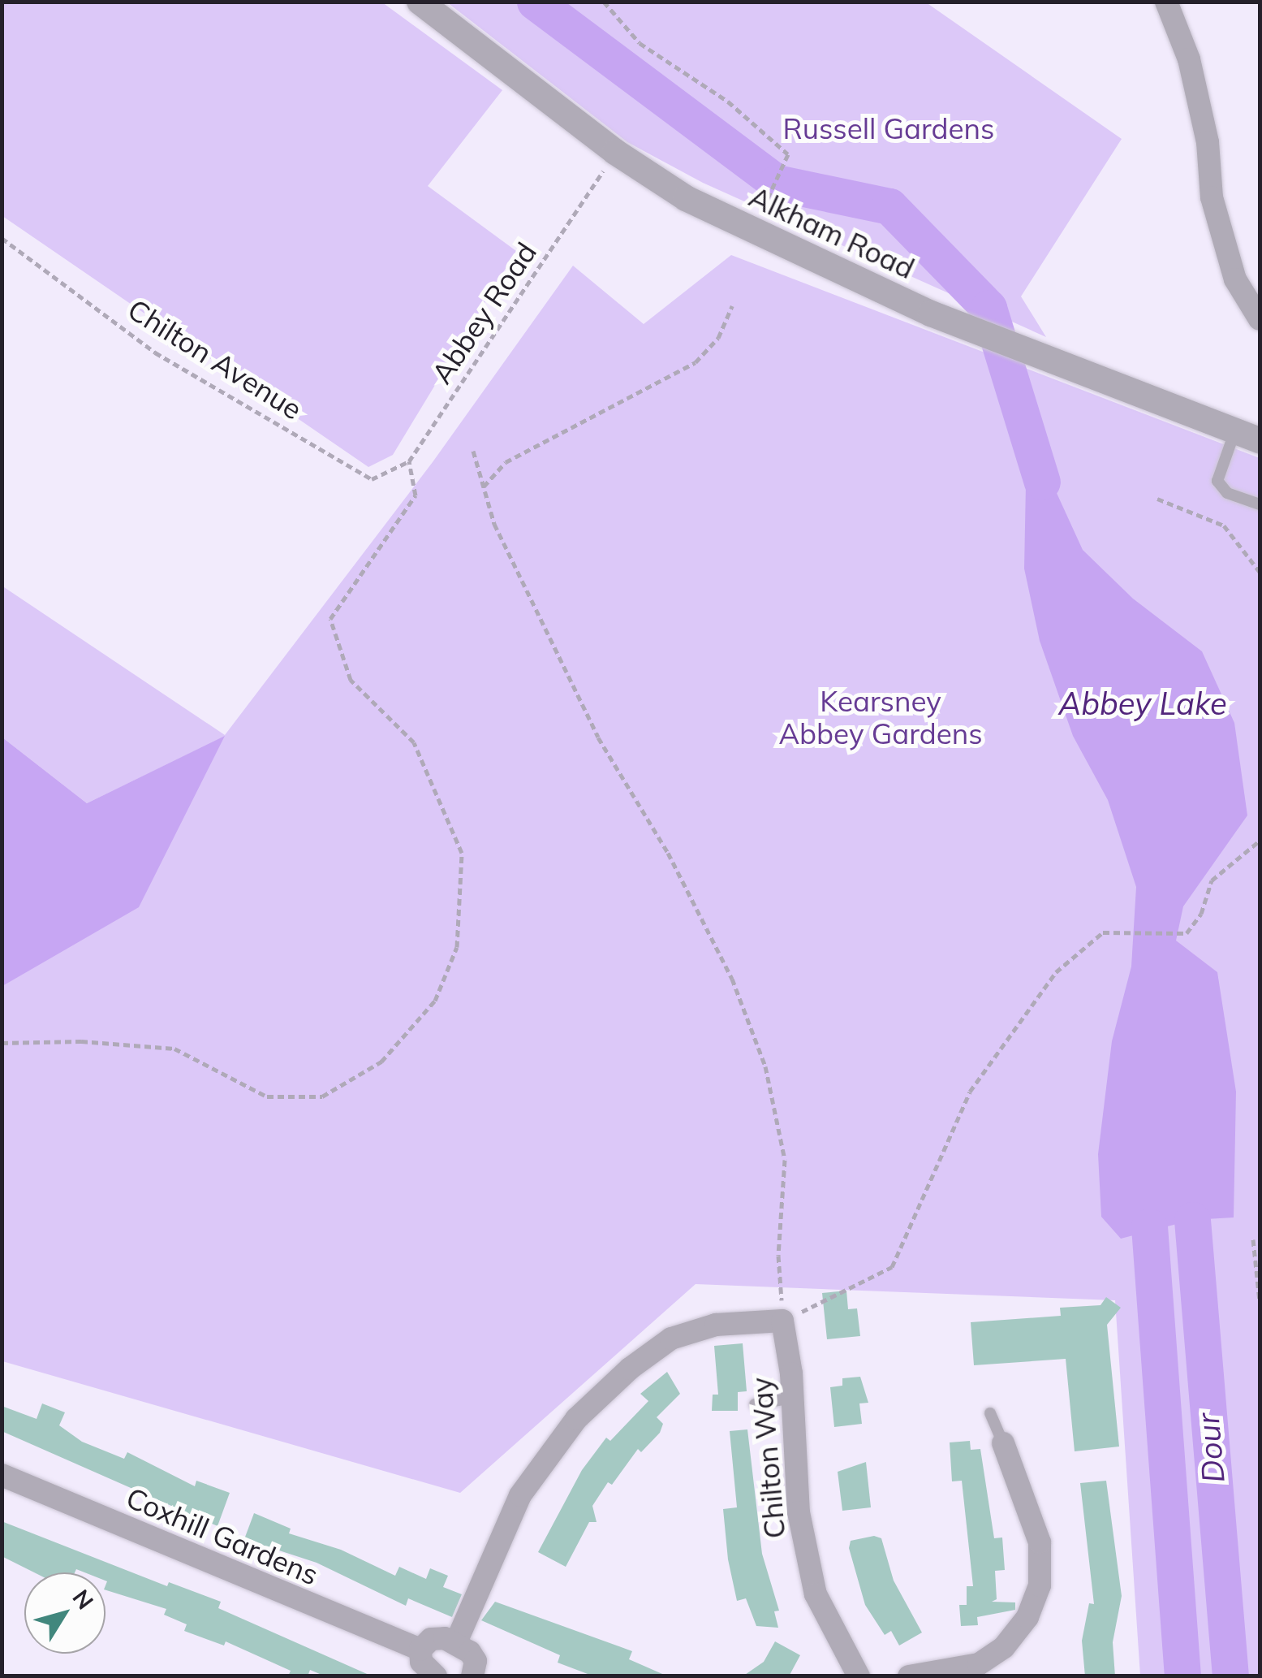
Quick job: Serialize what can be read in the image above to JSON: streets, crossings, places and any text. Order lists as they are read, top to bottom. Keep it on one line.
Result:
{"streets":{"street":["Alkham Road","Chilton Way","Coxhill Gardens"],"path":["Abbey Road","Chilton Avenue"]},"crossings":[["Alkham Road","Abbey Road"],["Abbey Road","Chilton Avenue"]],"water":["Abbey Lake","Dour"],"parks":["Russell Gardens","Kearsney Abbey Gardens"],"north":"top right"}
